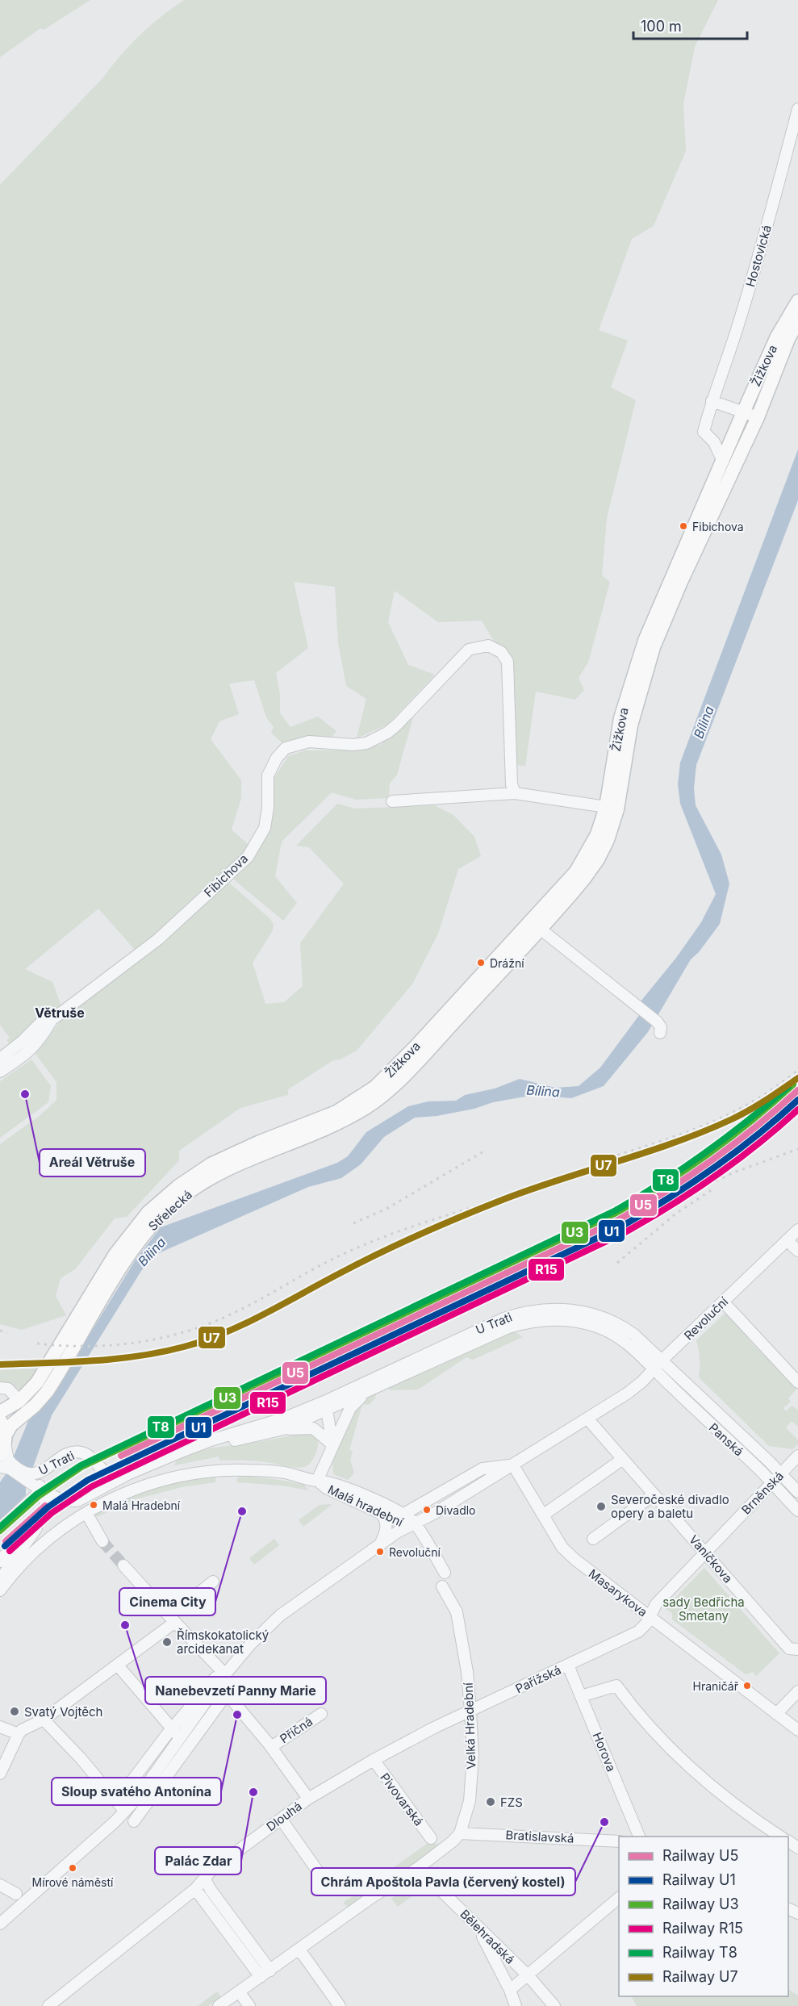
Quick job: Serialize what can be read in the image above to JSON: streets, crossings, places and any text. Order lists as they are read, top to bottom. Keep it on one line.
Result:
{"streets":{"main road":["Žižkova","Střelecká"],"street":["Hostovická","Fibichova","Revoluční","U Trati","Panská","Brněnská","Malá hradební","Vaníčkova","Masarykova","Pařížská","Velká Hradební","Příčná","Horova","Pivovarská","Dlouhá","Bratislavská","Bělehradská"]},"crossings":[["Hostovická","Žižkova"],["Žižkova","Střelecká"],["Revoluční","U Trati"],["Revoluční","Panská"],["Revoluční","Malá hradební"],["Revoluční","Vaníčkova"],["Revoluční","Masarykova"],["U Trati","Panská"],["U Trati","Malá hradební"],["Panská","Brněnská"],["Brněnská","Vaníčkova"],["Brněnská","Masarykova"],["Brněnská","Pařížská"],["Masarykova","Pařížská"],["Pařížská","Velká Hradební"],["Pařížská","Horova"],["Pařížská","Dlouhá"],["Velká Hradební","Dlouhá"],["Velká Hradební","Bratislavská"],["Pivovarská","Dlouhá"]],"districts":["Větruše"],"water":["Bílina"],"parks":["sady Bedřicha Smetany"],"places":["Fibichova","Drážní","Areál Větruše","Malá Hradební","Severočeské divadlo opery a baletu","Divadlo","Cinema City","Revoluční","Nanebevzetí Panny Marie","Římskokatolický arcidekanat","Hraničář","Svatý Vojtěch","Sloup svatého Antonína","Palác Zdar","FZS","Chrám Apoštola Pavla (červený kostel)","Mírové náměstí"],"lines":["rail line U7","rail line U3","rail line T8","rail line U5","rail line U1","rail line R15"],"legend":["Railway U5","Railway U1","Railway U3","Railway R15","Railway T8","Railway U7"],"scale_bar":"100 m"}
